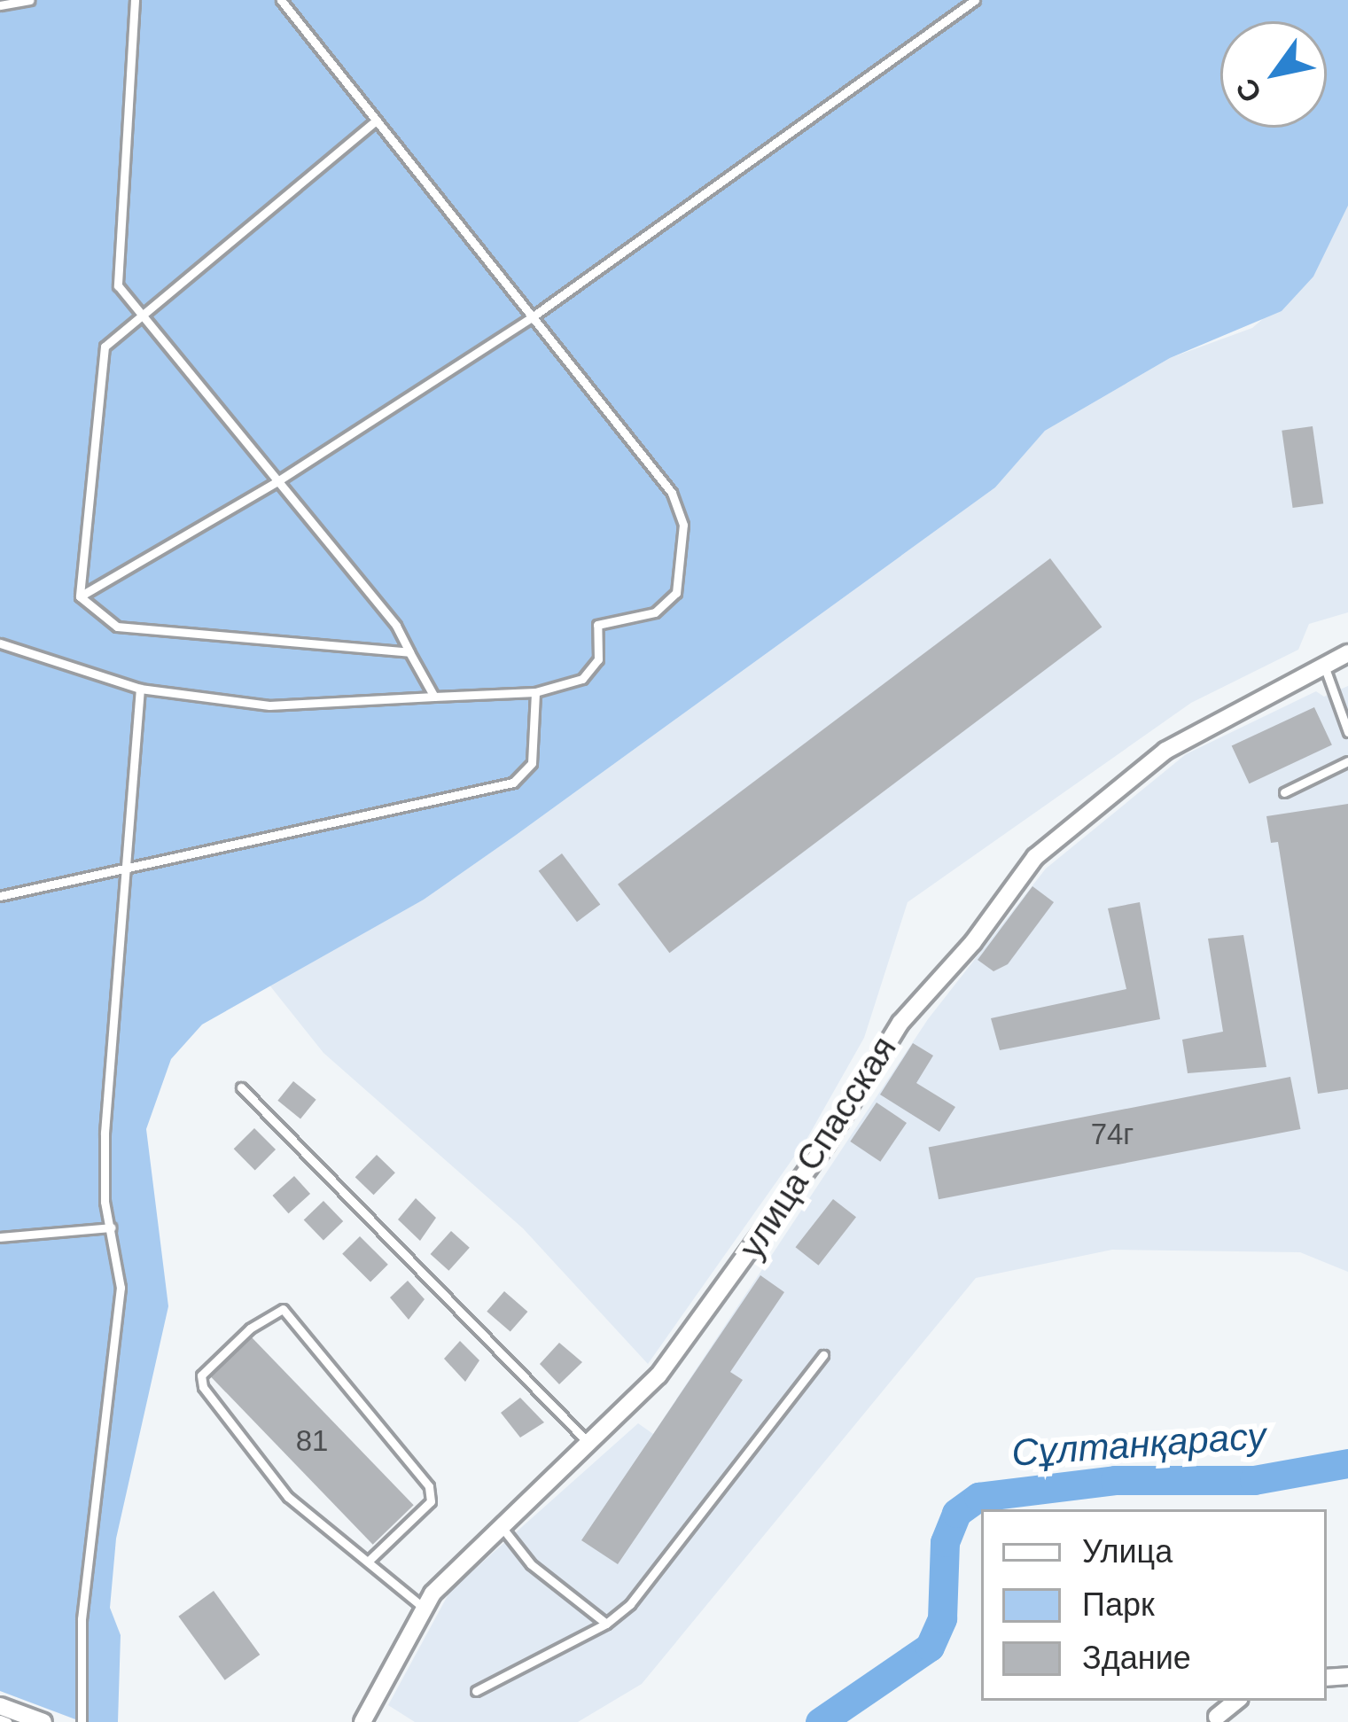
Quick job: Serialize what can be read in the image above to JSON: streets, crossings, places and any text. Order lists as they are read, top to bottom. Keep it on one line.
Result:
{"streets":{"street":["улица Спасская"]},"water":["Сұлтанқарасу"],"house_numbers":["74г","81"],"legend":["Улица","Парк","Здание"],"north":"bottom left"}
